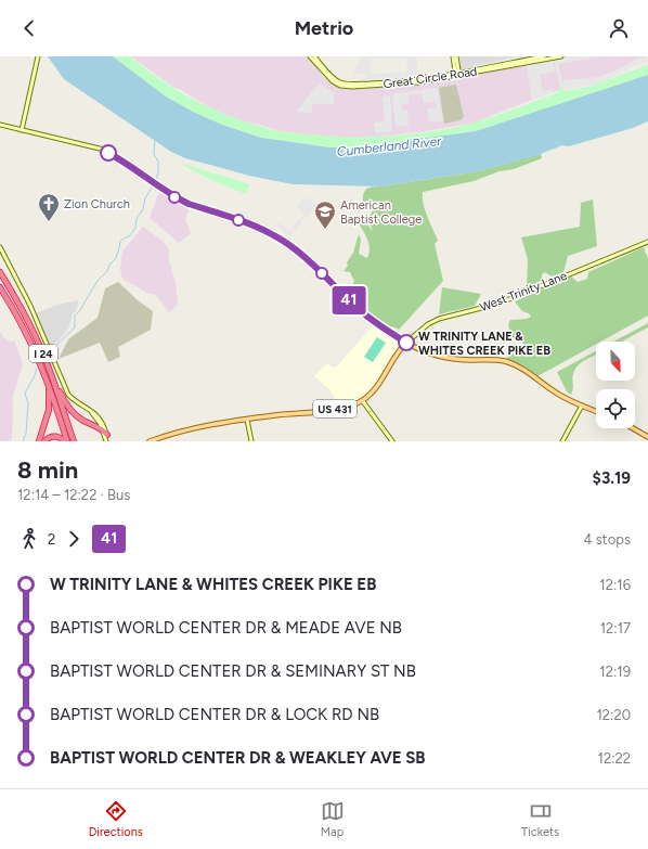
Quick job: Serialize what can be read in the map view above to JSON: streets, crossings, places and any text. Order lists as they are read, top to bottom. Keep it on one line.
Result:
{"streets":{"highway":["I 24"],"main road":["West Trinity Lane","US 431"],"street":["Great Circle Road"]},"water":["Cumberland River"],"places":{"church":["Zion Church"],"school or university":["American Baptist College"],"other":["W TRINITY LANE & WHITES CREEK PIKE EB"]},"lines":["bus line 41"],"north":"bottom right","page":{"header":"Metrio","on_map":"41","heading":["8 min","12:14 – 12:22 · Bus","$3.19"],"legs":["2","41","4 stops"],"list":[{"name":"W TRINITY LANE & WHITES CREEK PIKE EB","value":"12:16"},{"name":"BAPTIST WORLD CENTER DR & MEADE AVE NB","value":"12:17"},{"name":"BAPTIST WORLD CENTER DR & SEMINARY ST NB","value":"12:19"},{"name":"BAPTIST WORLD CENTER DR & LOCK RD NB","value":"12:20"},{"name":"BAPTIST WORLD CENTER DR & WEAKLEY AVE SB","value":"12:22"}],"tabs":["Directions","Map","Tickets"]}}
